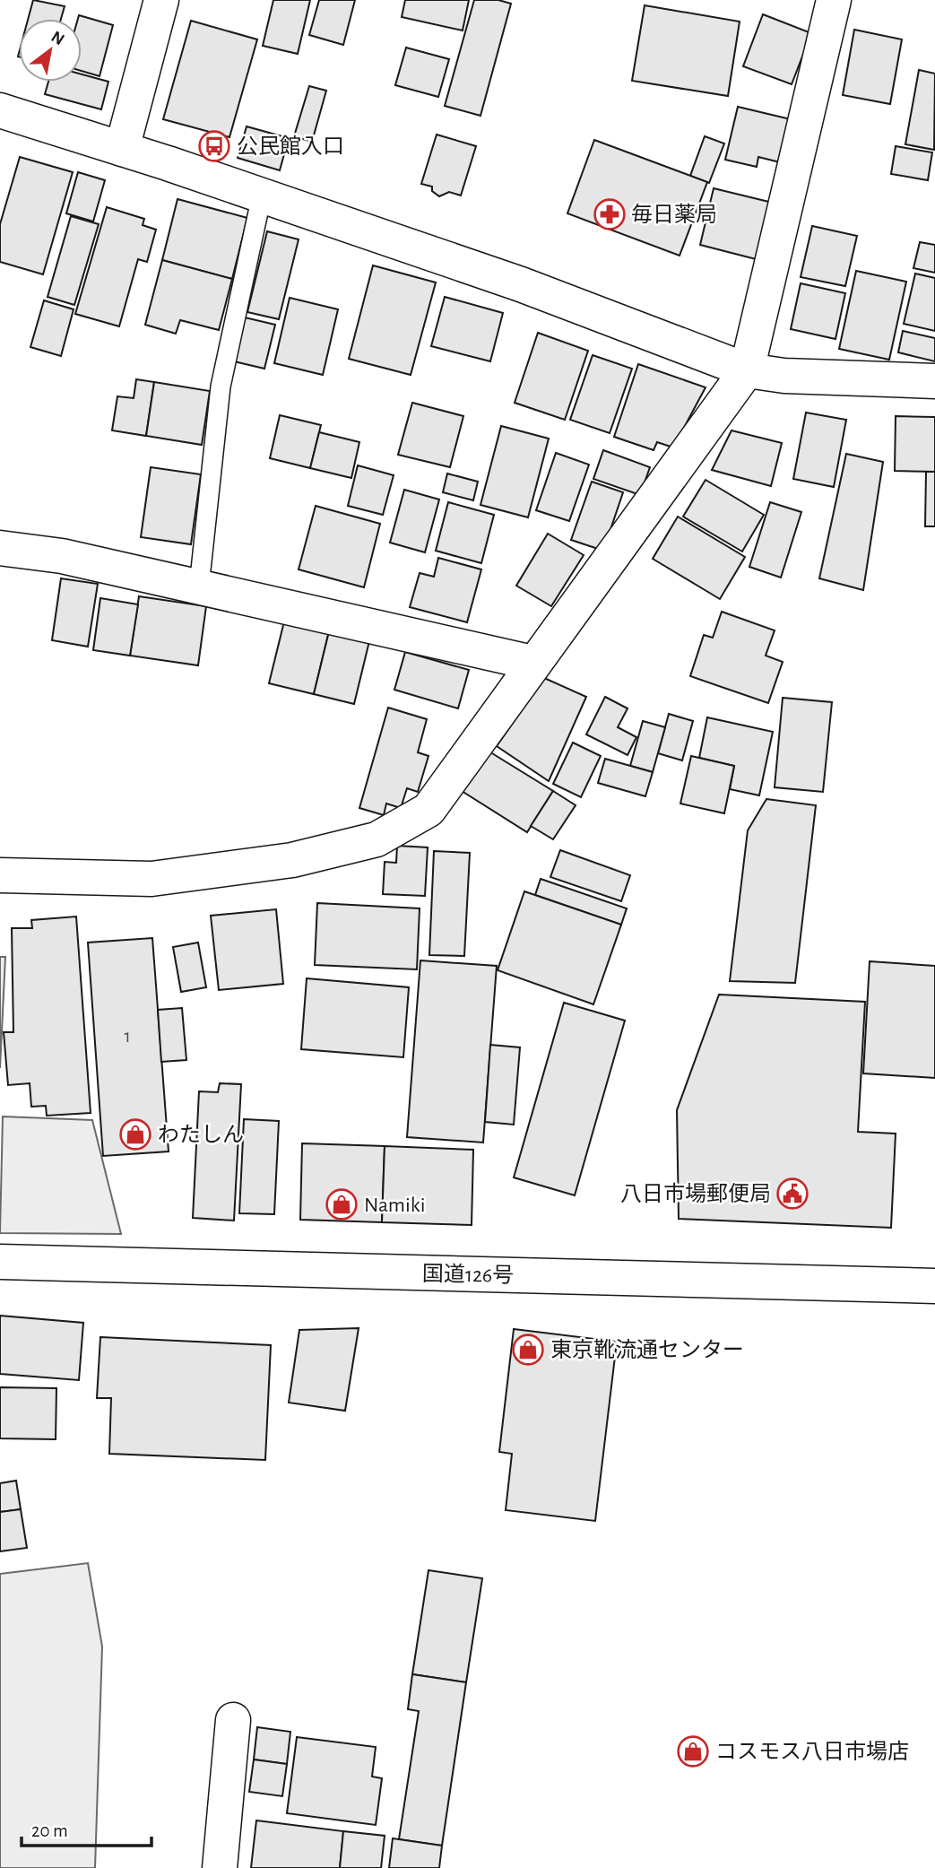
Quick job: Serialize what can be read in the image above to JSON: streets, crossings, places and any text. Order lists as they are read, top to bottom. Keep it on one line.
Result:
{"streets":{"main road":["国道126号"]},"places":{"bus stop":["公民館入口"],"pharmacy":["毎日薬局"],"shop":["わたしん","Namiki","東京靴流通センター","コスモス八日市場店"],"public building":["八日市場郵便局"]},"house_numbers":["1"],"scale_bar":"20 m","north":"top right"}
